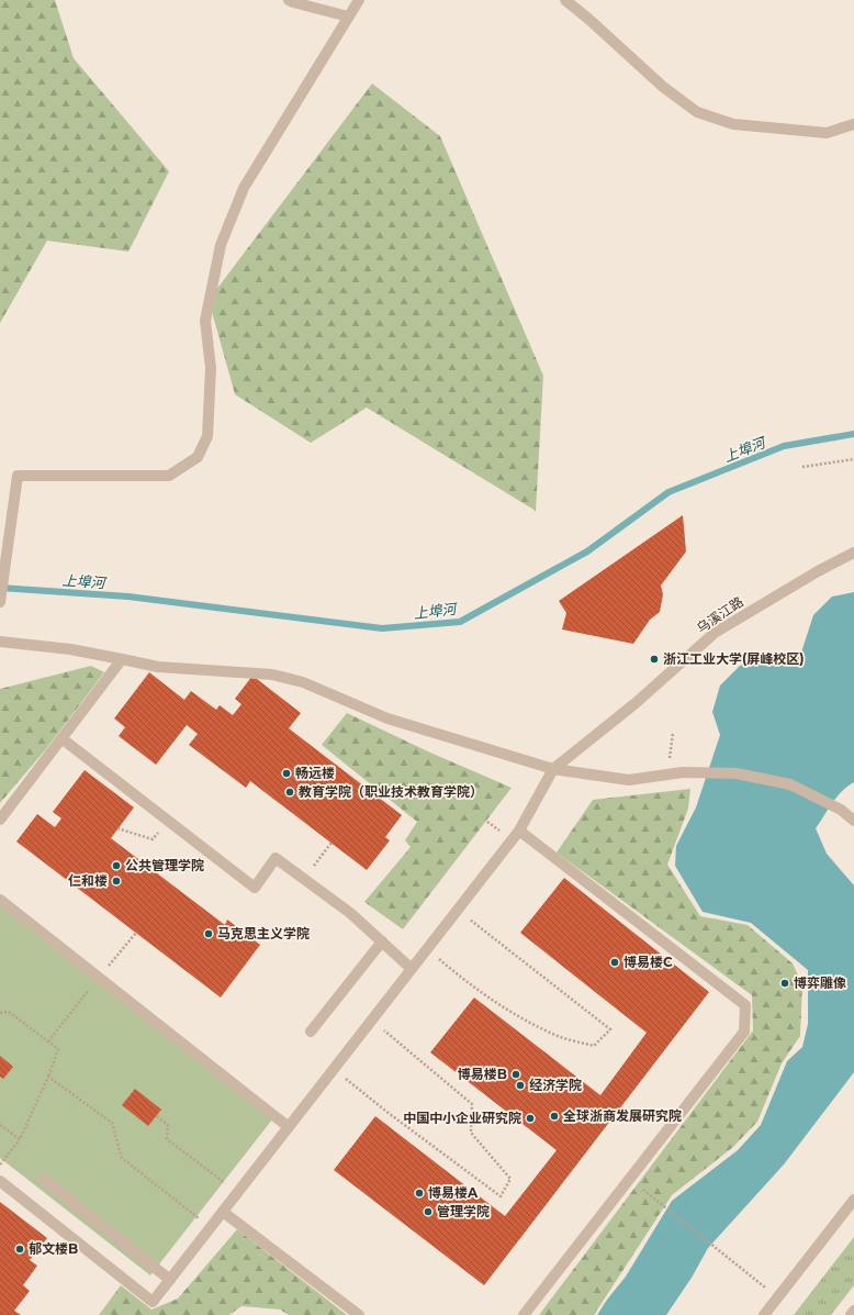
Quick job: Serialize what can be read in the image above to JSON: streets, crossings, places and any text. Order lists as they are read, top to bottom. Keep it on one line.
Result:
{"streets":{"street":["乌溪江路"]},"water":["上埠河"],"places":["浙江工业大学(屏峰校区)","畅远楼","教育学院（职业技术教育学院）","公共管理学院","仁和楼","马克思主义学院","博易楼C","博弈雕像","博易楼B","经济学院","全球浙商发展研究院","中国中小企业研究院","博易楼A","管理学院","郁文楼B"]}
